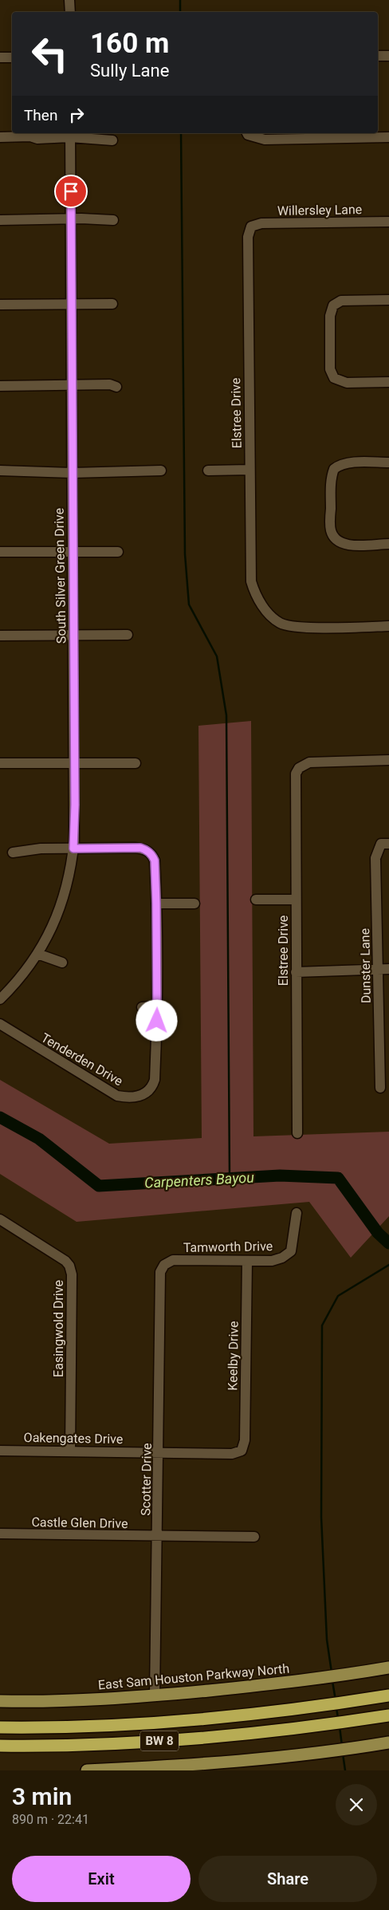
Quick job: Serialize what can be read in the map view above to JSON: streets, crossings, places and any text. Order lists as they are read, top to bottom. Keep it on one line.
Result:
{"streets":{"highway":["BW 8"],"main road":["East Sam Houston Parkway North"],"street":["Willersley Lane","Elstree Drive","South Silver Green Drive","Dunster Lane","Tenderden Drive","Tamworth Drive","Easingwold Drive","Keelby Drive","Oakengates Drive","Scotter Drive","Castle Glen Drive"]},"crossings":[["Willersley Lane","Elstree Drive"],["Tamworth Drive","Keelby Drive"],["Tamworth Drive","Scotter Drive"],["Easingwold Drive","Oakengates Drive"],["Keelby Drive","Oakengates Drive"],["Oakengates Drive","Scotter Drive"],["Scotter Drive","Castle Glen Drive"],["Scotter Drive","East Sam Houston Parkway North"]],"water":["Carpenters Bayou"],"page":{"turn":["160 m","Sully Lane"],"then":"Then","heading":["3 min","890 m · 22:41"],"buttons":["Exit","Share"]}}
